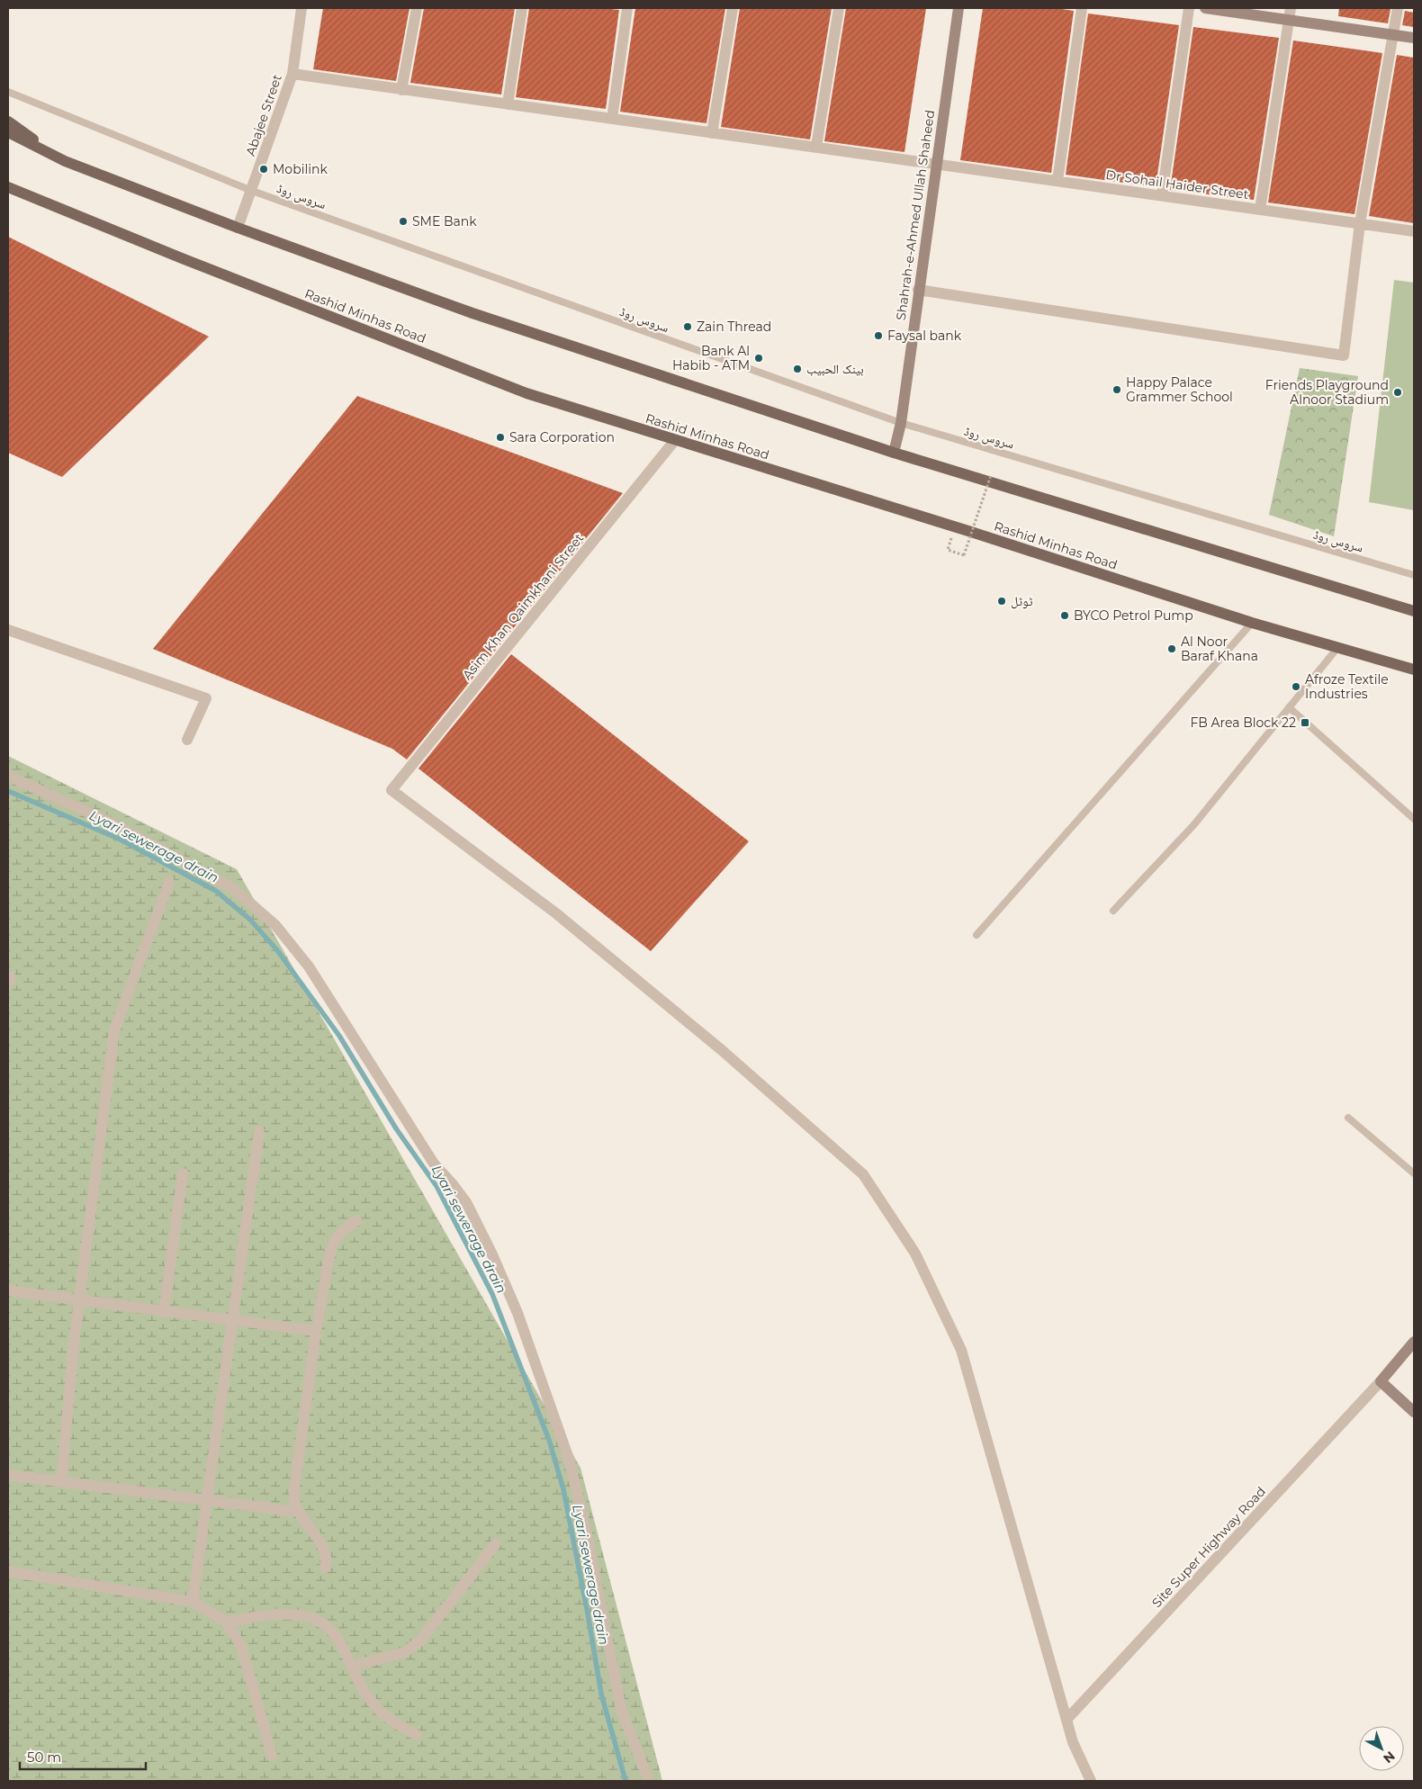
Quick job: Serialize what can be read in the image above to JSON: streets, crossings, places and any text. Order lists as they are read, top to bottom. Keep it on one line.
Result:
{"streets":{"main road":["Rashid Minhas Road"],"street":["Abajee Street","Dr Sohail Haider Street","Shahrah-e-Ahmed Ullah Shaheed","Asim Khan Qaimkhani Street","Site Super Highway Road"],"lane":["سروس روڈ"]},"crossings":[["Abajee Street","Dr Sohail Haider Street"],["Abajee Street","سروس روڈ"],["Dr Sohail Haider Street","Shahrah-e-Ahmed Ullah Shaheed"],["سروس روڈ","Shahrah-e-Ahmed Ullah Shaheed"],["Rashid Minhas Road","Asim Khan Qaimkhani Street"],["Asim Khan Qaimkhani Street","Site Super Highway Road"]],"water":["Lyari sewerage drain"],"places":{"other":["Mobilink","SME Bank","Zain Thread","Faysal bank","Bank Al Habib - ATM","بينک الحبيب","Happy Palace Grammer School","Friends Playground Alnoor Stadium","Sara Corporation","ٹوٹل","BYCO Petrol Pump","Al Noor Baraf Khana","Afroze Textile Industries"],"transit":["FB Area Block 22"]},"scale_bar":"50 m","north":"bottom right"}
